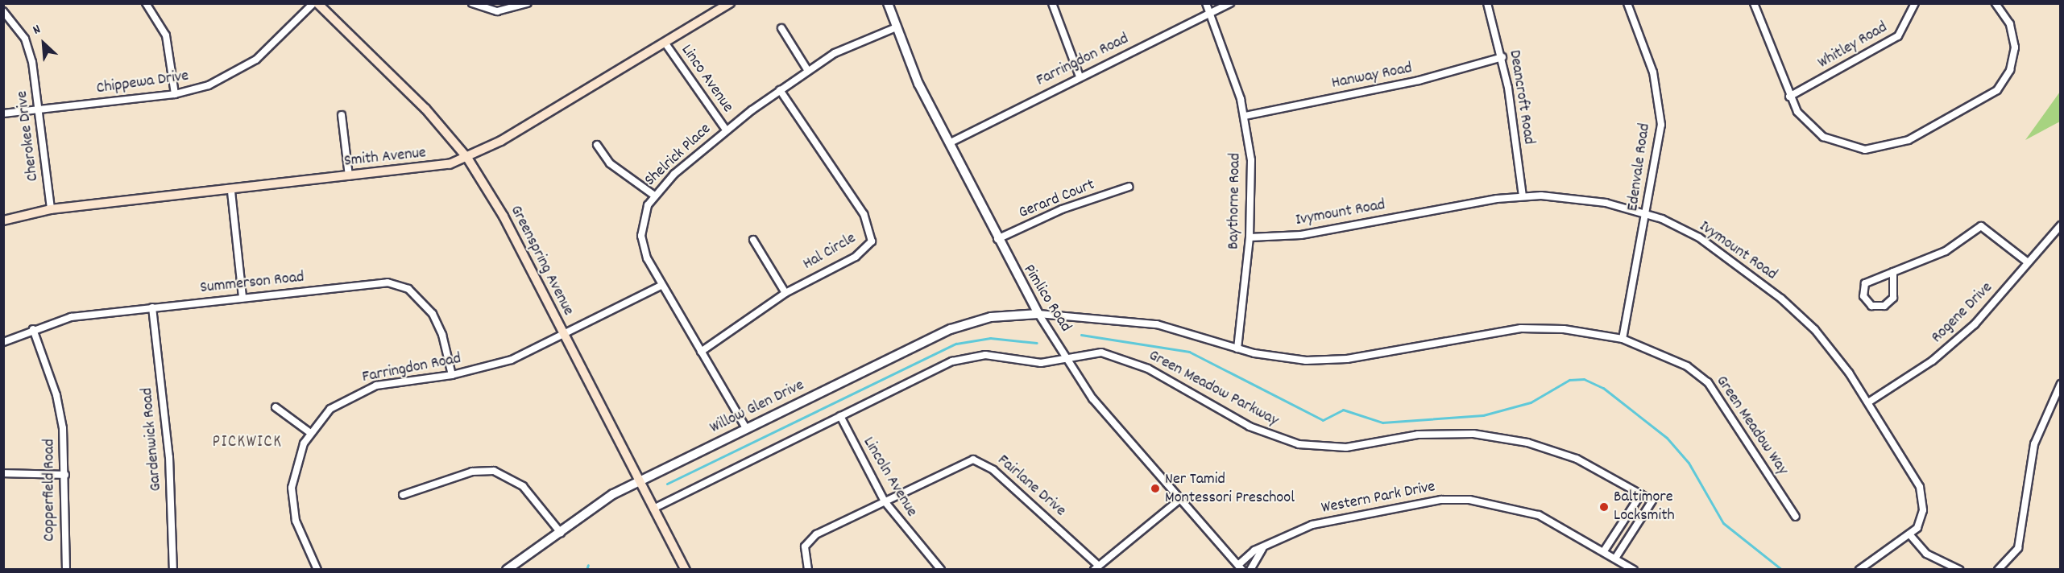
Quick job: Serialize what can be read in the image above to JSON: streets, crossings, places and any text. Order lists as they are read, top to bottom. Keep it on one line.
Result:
{"streets":{"main road":["Smith Avenue","Greenspring Avenue"],"street":["Whitley Road","Farringdon Road","Hanway Road","Linco Avenue","Chippewa Drive","Deancroft Road","Cherokee Drive","Shelrick Place","Edenvale Road","Gerard Court","Baythorne Road","Ivymount Road","Hal Circle","Summerson Road","Pimlico Road","Rogene Drive","Green Meadow Parkway","Willow Glen Drive","Green Meadow Way","Gardenwick Road","Lincoln Avenue","Fairlane Drive","Copperfield Road","Western Park Drive"]},"crossings":[["Farringdon Road","Shelrick Place"],["Farringdon Road","Baythorne Road"],["Farringdon Road","Greenspring Avenue"],["Farringdon Road","Summerson Road"],["Farringdon Road","Pimlico Road"],["Hanway Road","Deancroft Road"],["Hanway Road","Baythorne Road"],["Linco Avenue","Shelrick Place"],["Linco Avenue","Smith Avenue"],["Chippewa Drive","Cherokee Drive"],["Deancroft Road","Ivymount Road"],["Cherokee Drive","Smith Avenue"],["Shelrick Place","Hal Circle"],["Shelrick Place","Pimlico Road"],["Shelrick Place","Willow Glen Drive"],["Smith Avenue","Greenspring Avenue"],["Edenvale Road","Ivymount Road"],["Edenvale Road","Green Meadow Parkway"],["Edenvale Road","Green Meadow Way"],["Gerard Court","Pimlico Road"],["Baythorne Road","Ivymount Road"],["Baythorne Road","Green Meadow Parkway"],["Ivymount Road","Rogene Drive"],["Greenspring Avenue","Willow Glen Drive"],["Summerson Road","Gardenwick Road"],["Summerson Road","Copperfield Road"],["Pimlico Road","Green Meadow Parkway"],["Pimlico Road","Willow Glen Drive"],["Pimlico Road","Western Park Drive"],["Green Meadow Parkway","Willow Glen Drive"],["Green Meadow Parkway","Green Meadow Way"],["Green Meadow Parkway","Western Park Drive"],["Lincoln Avenue","Fairlane Drive"]],"districts":["PICKWICK"],"places":["Ner Tamid Montessori Preschool","Baltimore Locksmith"],"north":"top left"}
